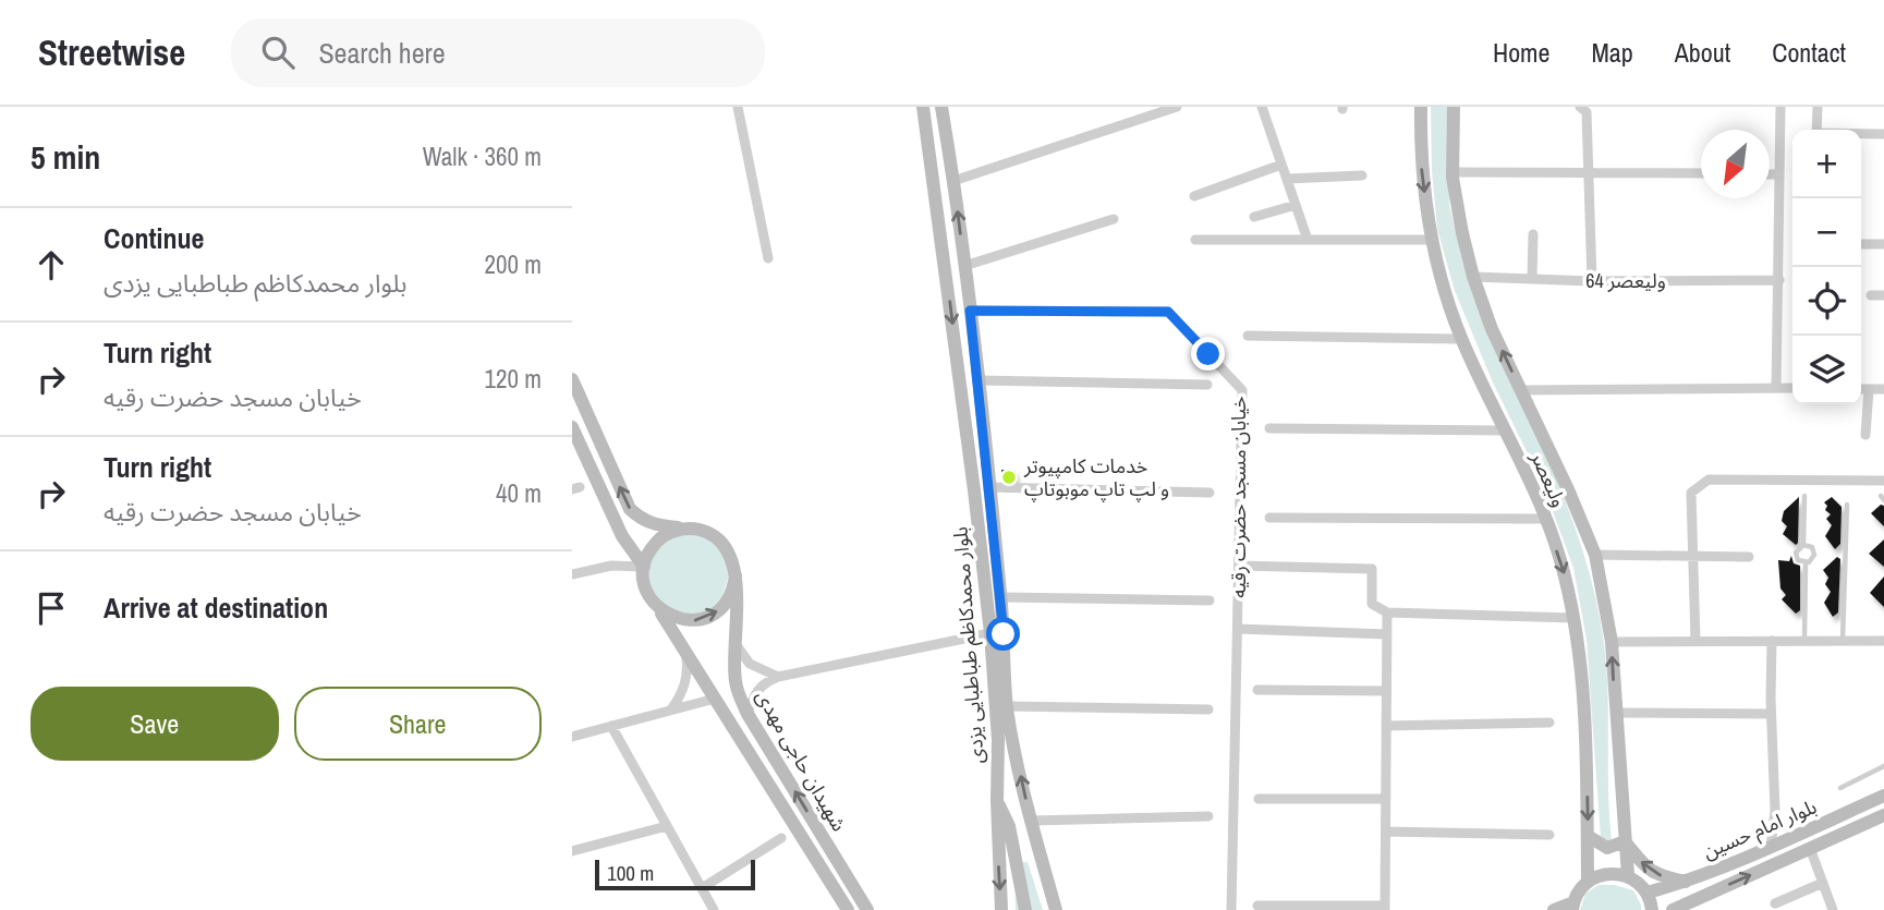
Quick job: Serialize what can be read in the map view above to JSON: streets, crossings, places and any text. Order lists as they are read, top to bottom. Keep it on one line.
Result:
{"streets":{"main road":["ولیعصر","بلوار محمدکاظم طباطبایی یزدی","شهیدان حاجی مهدی","بلوار امام حسین"],"street":["ولیعصر 64","خیابان مسجد حضرت رقیه"]},"crossings":[["ولیعصر 64","ولیعصر"],["خیابان مسجد حضرت رقیه","بلوار محمدکاظم طباطبایی یزدی"]],"places":["خدمات کامپیوتر و لپ تاپ موبوتاپ"],"scale_bar":"100 m","north":"bottom left","page":{"header":"Streetwise","search":"Search here","nav":["Home","Map","About","Contact"],"heading":["5 min","Walk · 360 m"],"map_buttons":["+","−"],"list":[["Continue","بلوار محمدکاظم طباطبایی یزدی","200 m"],["Turn right","خیابان مسجد حضرت رقیه","120 m"],["Turn right","خیابان مسجد حضرت رقیه","40 m"],"Arrive at destination"],"buttons":["Save","Share"],"scale":"100 m"}}
